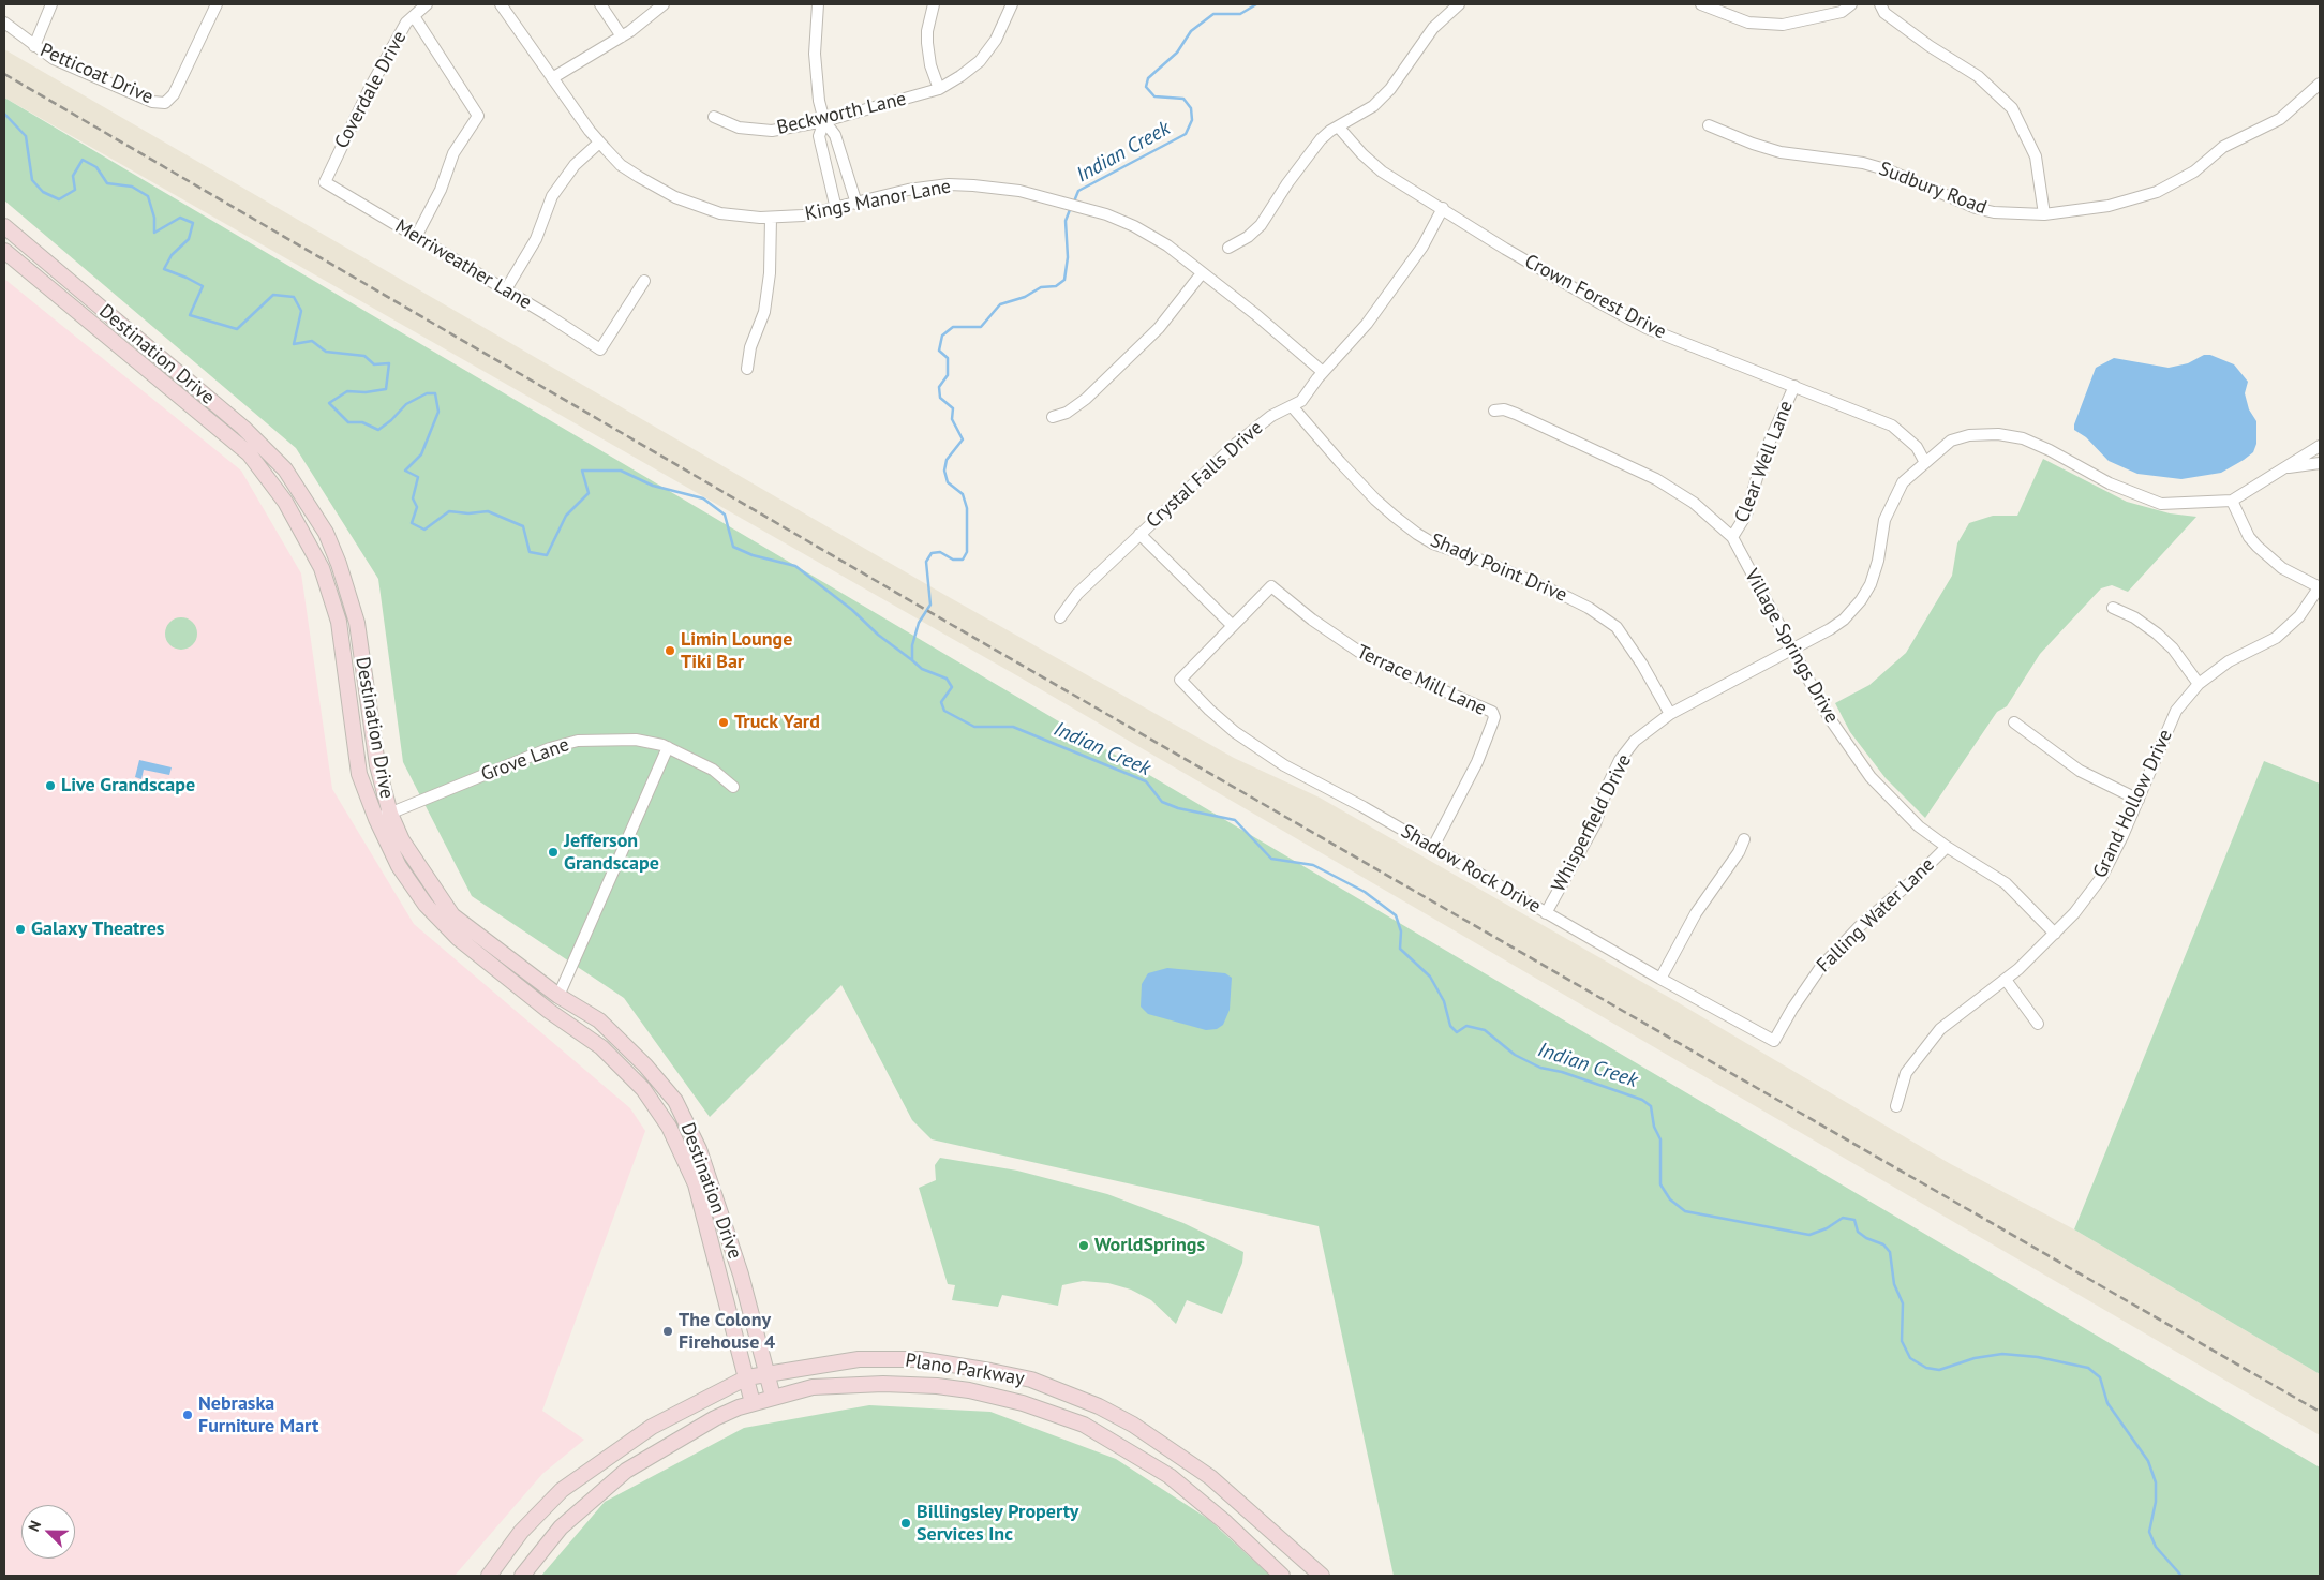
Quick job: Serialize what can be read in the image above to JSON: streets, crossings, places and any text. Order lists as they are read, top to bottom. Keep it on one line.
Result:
{"streets":{"street":["Petticoat Drive","Coverdale Drive","Beckworth Lane","Sudbury Road","Kings Manor Lane","Merriweather Lane","Crown Forest Drive","Destination Drive","Clear Well Lane","Crystal Falls Drive","Shady Point Drive","Village Springs Drive","Terrace Mill Lane","Grove Lane","Grand Hollow Drive","Whisperfield Drive","Shadow Rock Drive","Falling Water Lane","Plano Parkway"]},"crossings":[["Coverdale Drive","Merriweather Lane"],["Kings Manor Lane","Crystal Falls Drive"],["Crown Forest Drive","Clear Well Lane"],["Crown Forest Drive","Crystal Falls Drive"],["Crown Forest Drive","Whisperfield Drive"],["Destination Drive","Grove Lane"],["Destination Drive","Plano Parkway"],["Clear Well Lane","Village Springs Drive"],["Crystal Falls Drive","Shady Point Drive"],["Shady Point Drive","Whisperfield Drive"],["Village Springs Drive","Grand Hollow Drive"],["Village Springs Drive","Whisperfield Drive"],["Village Springs Drive","Falling Water Lane"],["Terrace Mill Lane","Shadow Rock Drive"],["Whisperfield Drive","Shadow Rock Drive"],["Shadow Rock Drive","Falling Water Lane"]],"water":["Indian Creek"],"places":["Limin Lounge Tiki Bar","Truck Yard","Live Grandscape","Jefferson Grandscape","Galaxy Theatres","WorldSprings","The Colony Firehouse 4","Nebraska Furniture Mart","Billingsley Property Services Inc"],"north":"top left"}
